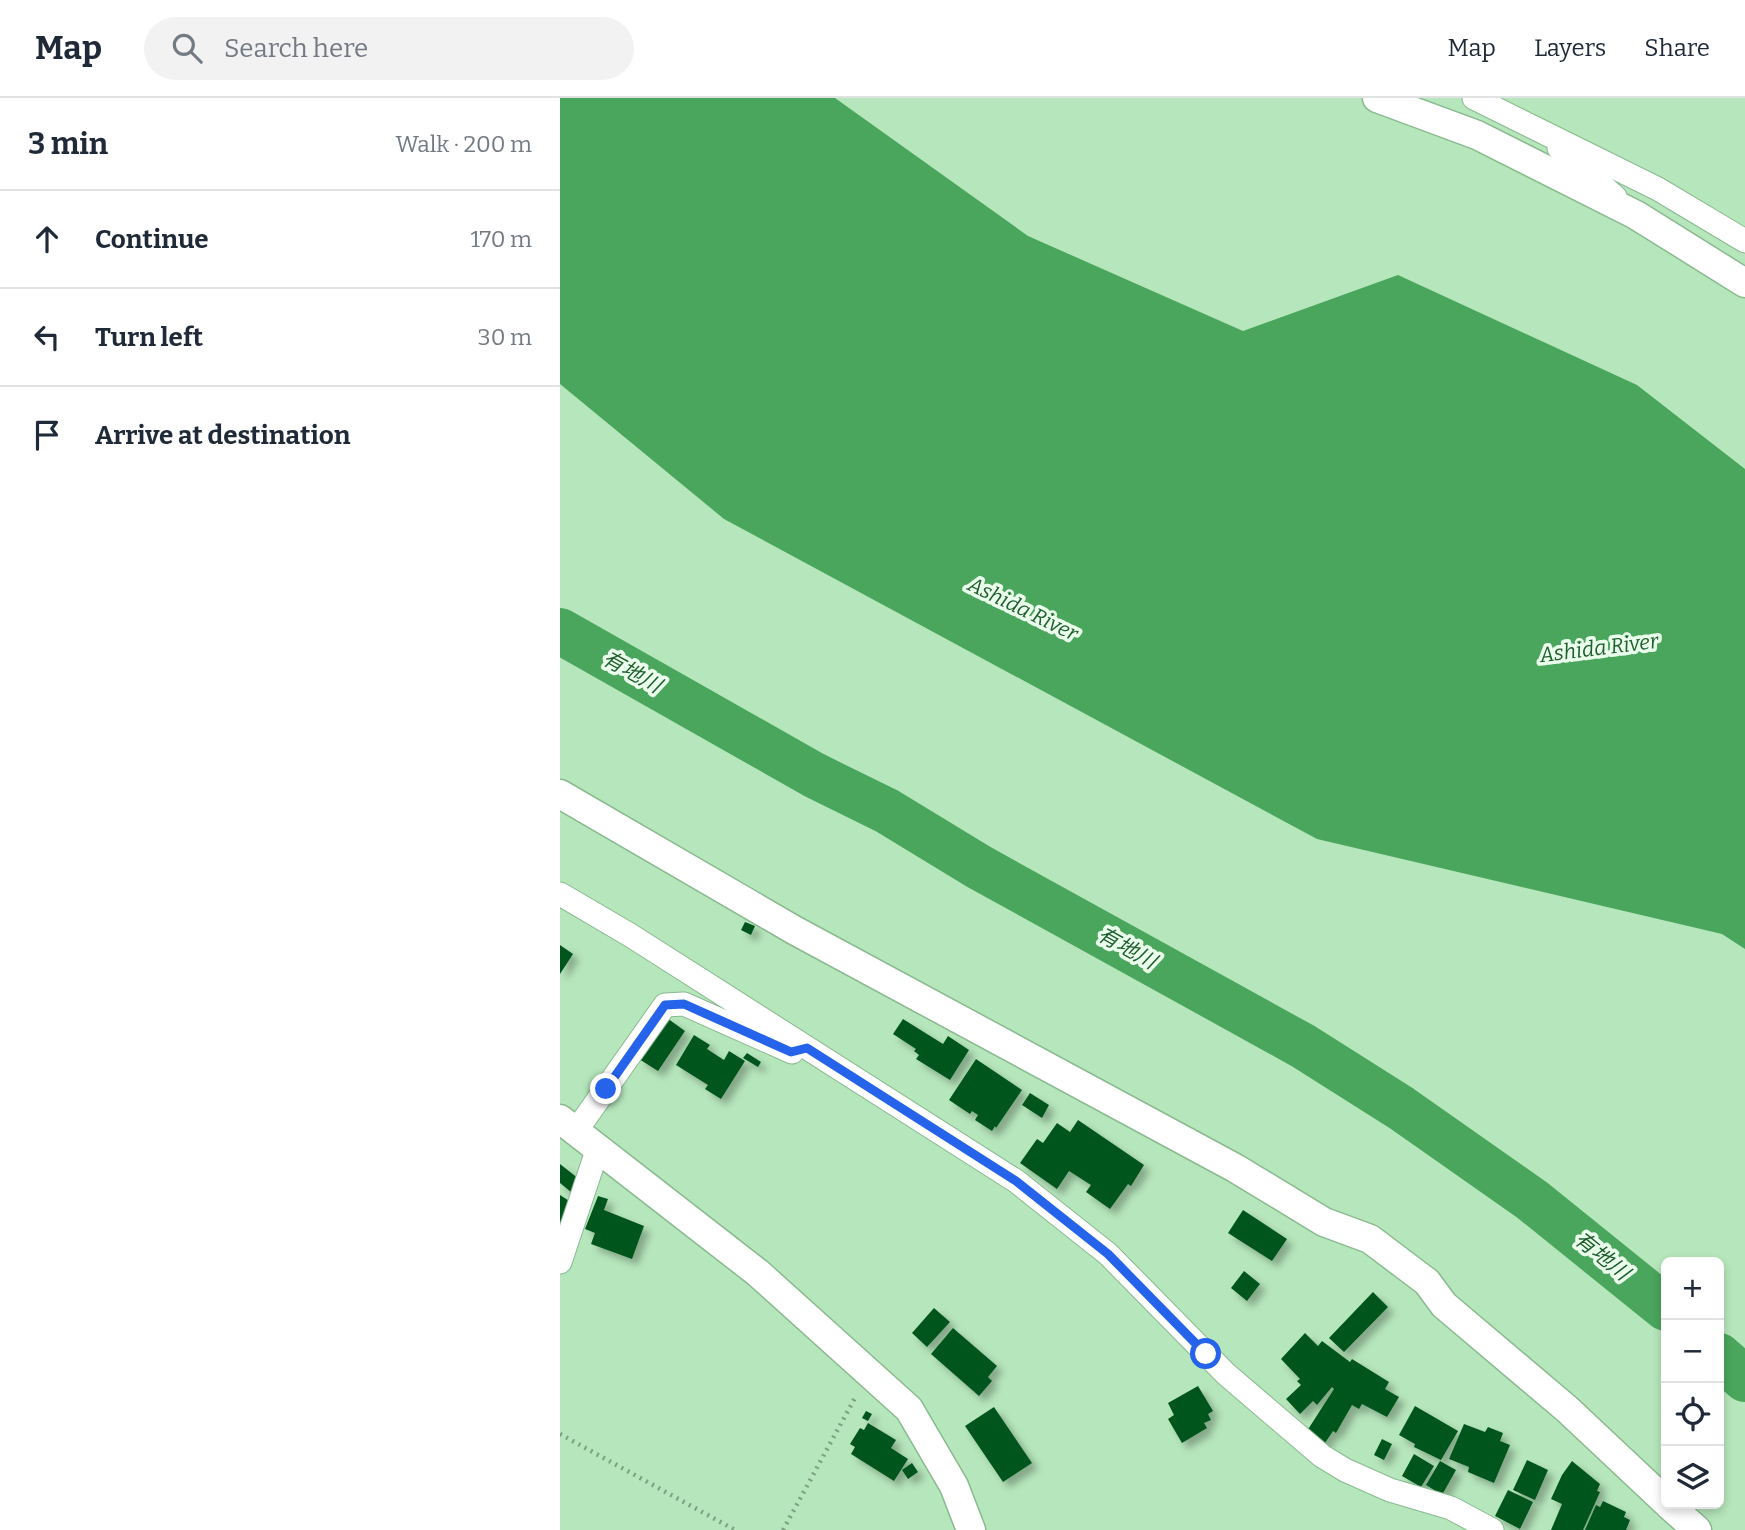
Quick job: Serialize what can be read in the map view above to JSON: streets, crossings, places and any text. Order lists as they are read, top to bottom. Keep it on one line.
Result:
{"water":["Ashida River","有地川"],"page":{"header":"Map","search":"Search here","nav":["Map","Layers","Share"],"heading":["3 min","Walk · 200 m"],"list":[["Continue","170 m"],["Turn left","30 m"],"Arrive at destination"],"map_buttons":["+","−"]}}
